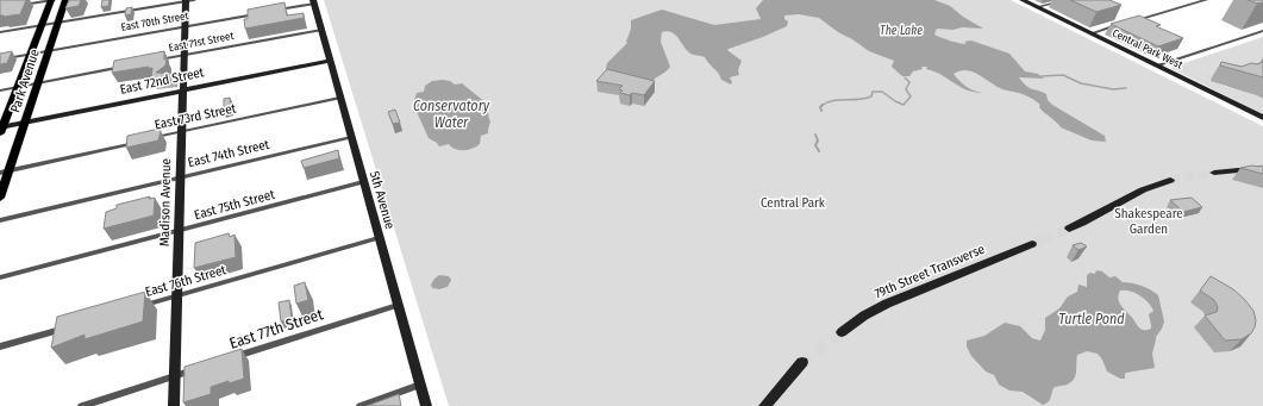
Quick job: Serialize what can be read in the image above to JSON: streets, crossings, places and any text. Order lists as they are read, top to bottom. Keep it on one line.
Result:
{"streets":{"main road":["Central Park West","Park Avenue","East 72nd Street","5th Avenue","Madison Avenue","79th Street Transverse"],"street":["East 70th Street","East 71st Street","East 73rd Street","East 74th Street","East 75th Street","East 76th Street","East 77th Street"]},"crossings":[["East 70th Street","Park Avenue"],["East 70th Street","Madison Avenue"],["East 71st Street","5th Avenue"],["East 71st Street","Madison Avenue"],["Park Avenue","East 72nd Street"],["Park Avenue","East 73rd Street"],["East 72nd Street","5th Avenue"],["East 72nd Street","Madison Avenue"],["East 73rd Street","5th Avenue"],["East 73rd Street","Madison Avenue"],["East 74th Street","5th Avenue"],["East 74th Street","Madison Avenue"],["5th Avenue","East 75th Street"],["5th Avenue","East 76th Street"],["5th Avenue","East 77th Street"],["Madison Avenue","East 75th Street"],["Madison Avenue","East 76th Street"]],"water":["The Lake","Conservatory Water","Turtle Pond"],"parks":["Central Park","Shakespeare Garden"]}
